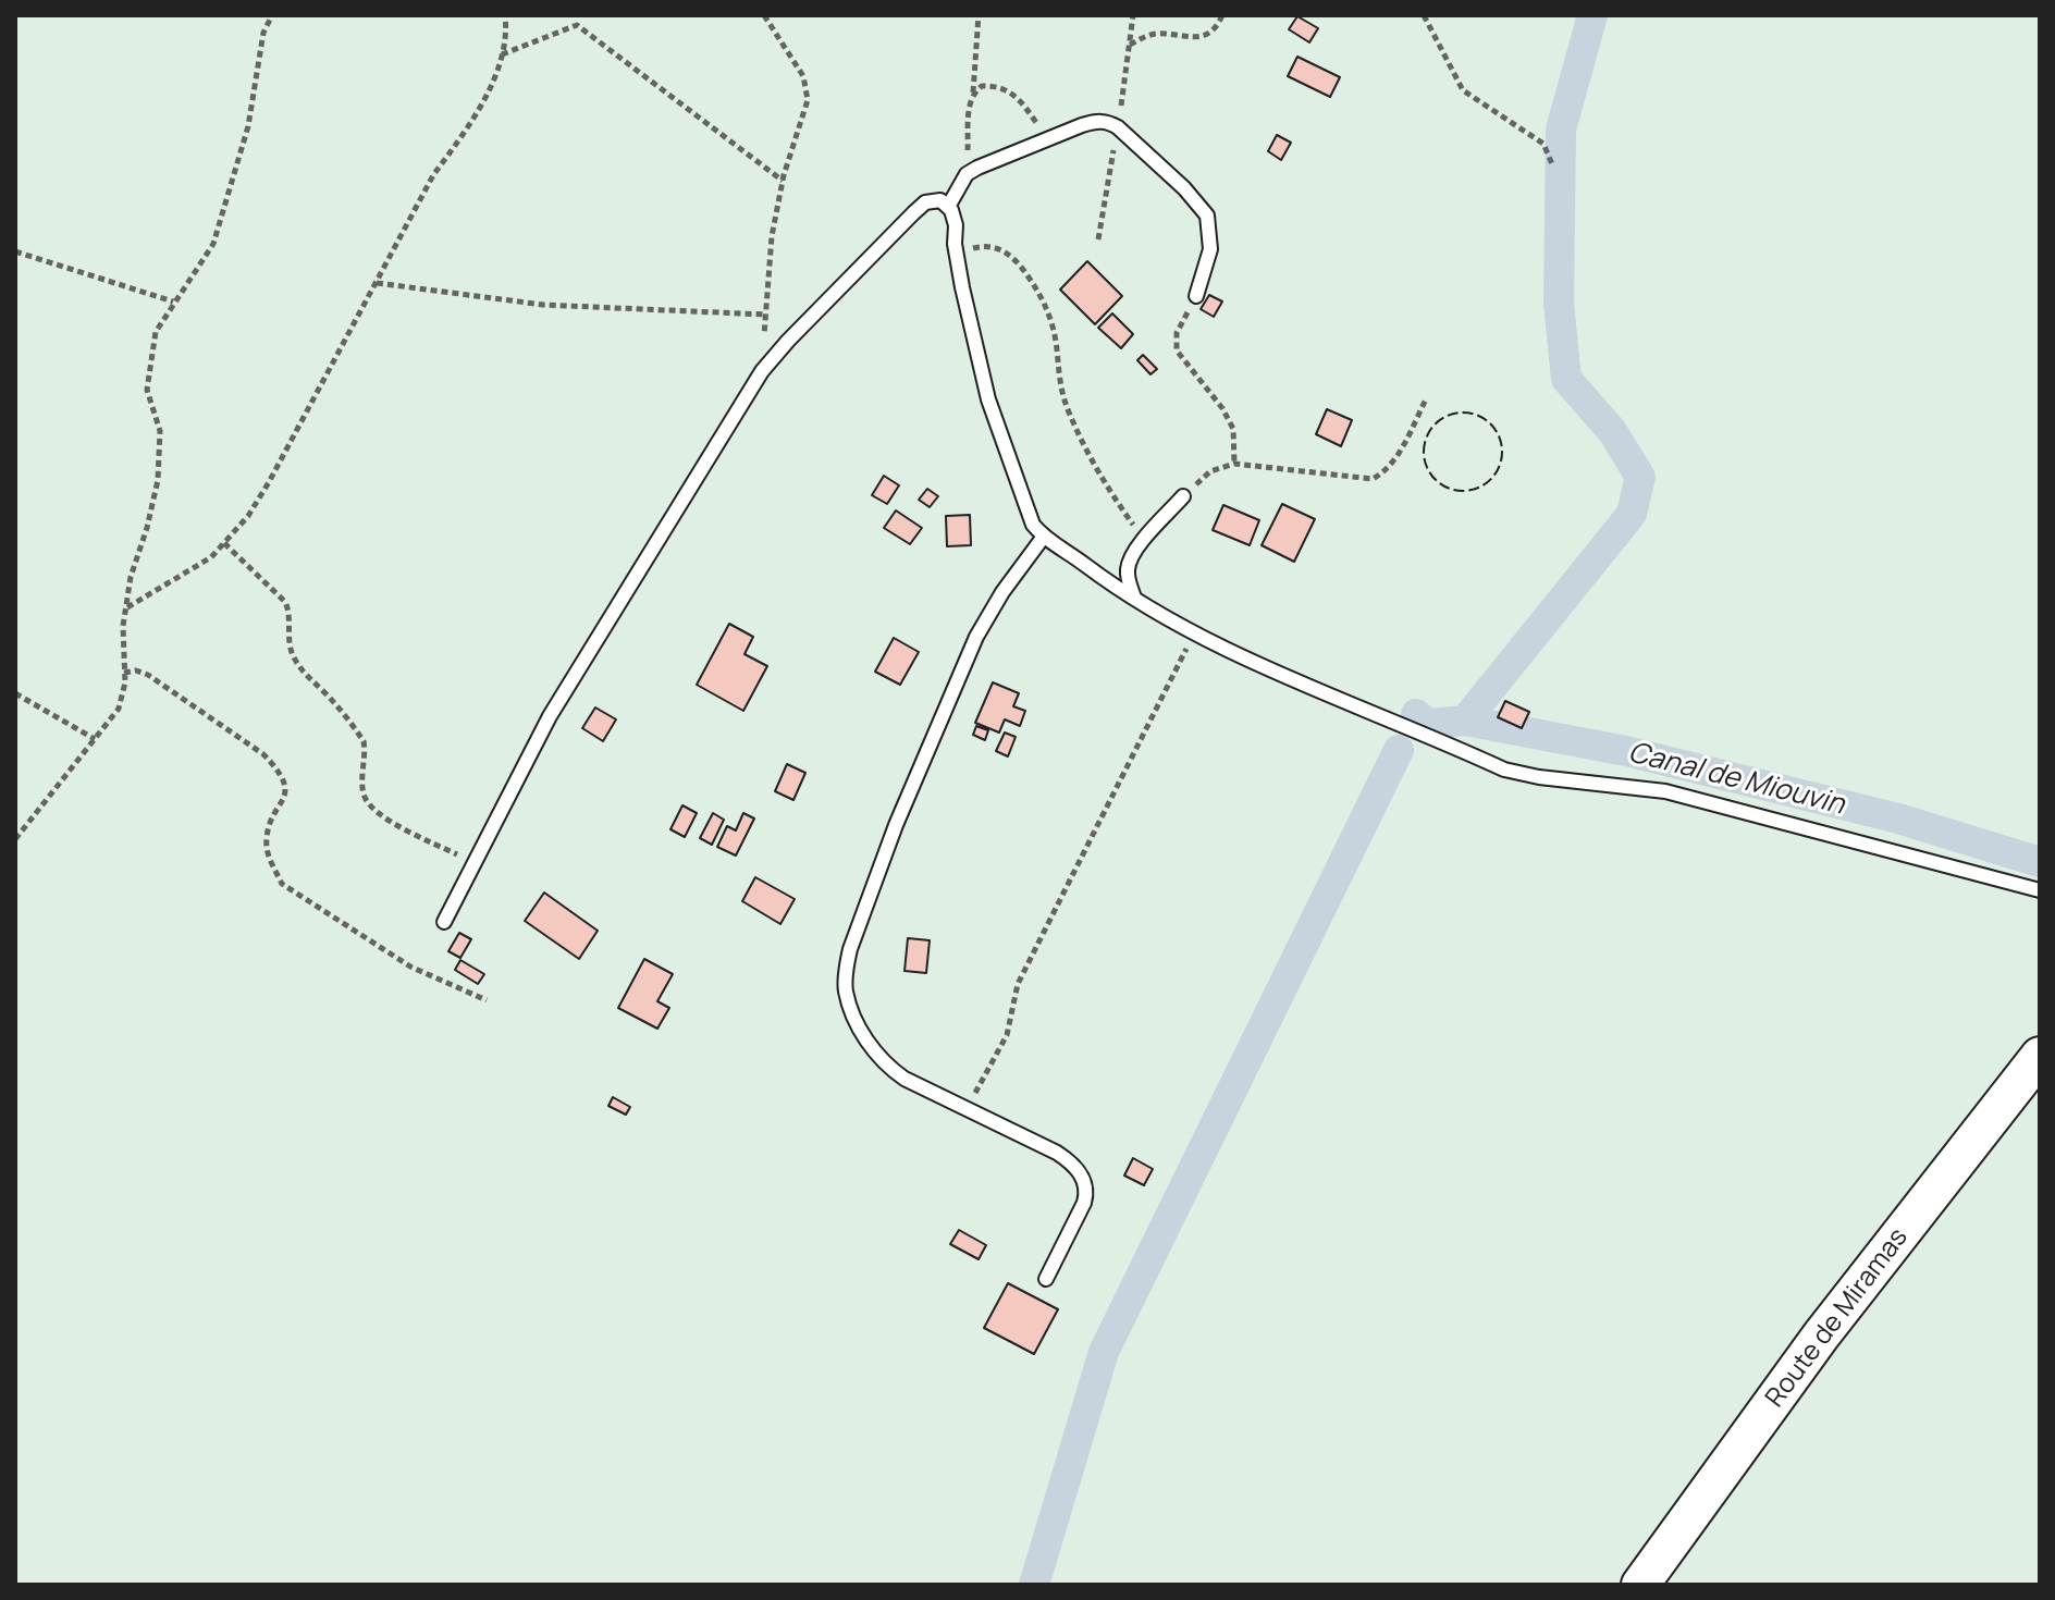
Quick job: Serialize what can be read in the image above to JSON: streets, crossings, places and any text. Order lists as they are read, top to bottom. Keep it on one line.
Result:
{"streets":{"main road":["Route de Miramas"]},"water":["Canal de Miouvin"]}
